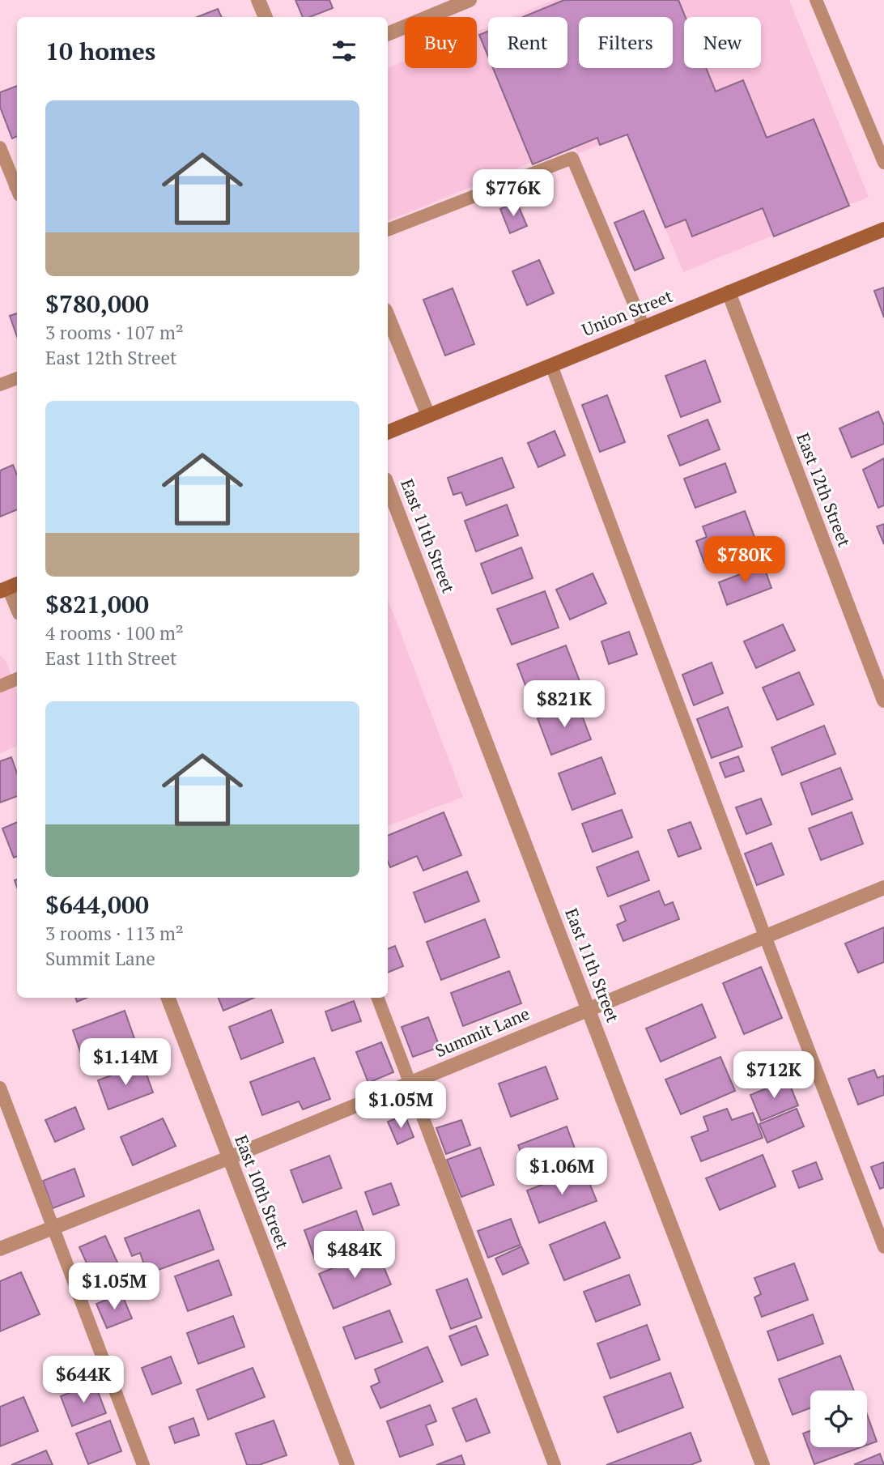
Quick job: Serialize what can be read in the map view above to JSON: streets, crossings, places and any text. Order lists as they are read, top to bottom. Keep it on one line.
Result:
{"streets":{"main road":["Union Street"],"street":["East 12th Street","East 11th Street","Summit Lane","East 10th Street"]},"crossings":[["Union Street","East 12th Street"],["East 11th Street","Summit Lane"],["Summit Lane","East 10th Street"]],"page":{"chip":["Buy","Rent","Filters","New"],"heading":"10 homes","list":[{"name":"$780,000","note":"3 rooms · 107 m² · East 12th Street"},{"name":"$821,000","note":"4 rooms · 100 m² · East 11th Street"},{"name":"$644,000","note":"3 rooms · 113 m² · Summit Lane"}],"price":["$776K","$780K","$821K","$1.14M","$712K","$1.05M","$1.06M","$484K","$1.05M","$644K"]}}
